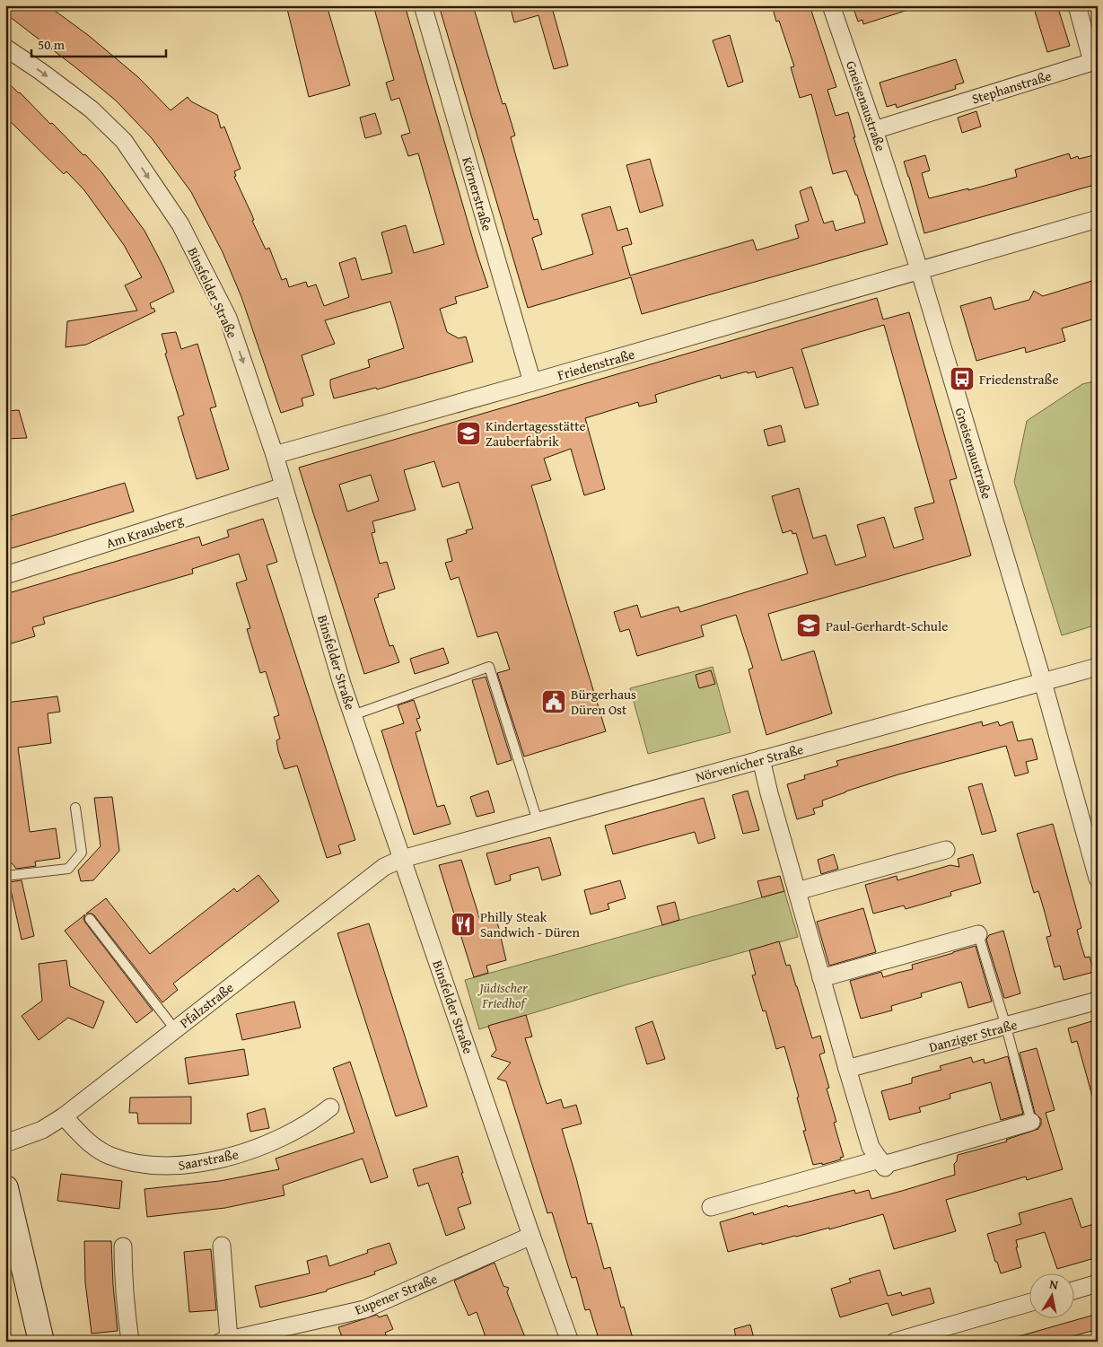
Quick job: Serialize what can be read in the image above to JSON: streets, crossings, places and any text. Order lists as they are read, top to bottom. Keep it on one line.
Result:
{"streets":{"street":["Stephanstraße","Gneisenaustraße","Körnerstraße","Binsfelder Straße","Friedenstraße","Am Krausberg","Nörvenicher Straße","Pfalzstraße","Danziger Straße","Saarstraße","Eupener Straße"]},"crossings":[["Stephanstraße","Gneisenaustraße"],["Gneisenaustraße","Friedenstraße"],["Gneisenaustraße","Nörvenicher Straße"],["Körnerstraße","Friedenstraße"],["Binsfelder Straße","Friedenstraße"],["Binsfelder Straße","Am Krausberg"],["Binsfelder Straße","Nörvenicher Straße"],["Binsfelder Straße","Pfalzstraße"],["Binsfelder Straße","Eupener Straße"],["Nörvenicher Straße","Pfalzstraße"],["Pfalzstraße","Saarstraße"]],"parks":["Jüdischer Friedhof"],"places":{"bus stop":["Friedenstraße"],"school or university":["Kindertagesstätte Zauberfabrik","Paul-Gerhardt-Schule"],"public building":["Bürgerhaus Düren Ost"],"restaurant":["Philly Steak Sandwich - Düren"]},"scale_bar":"50 m","north":"top"}
